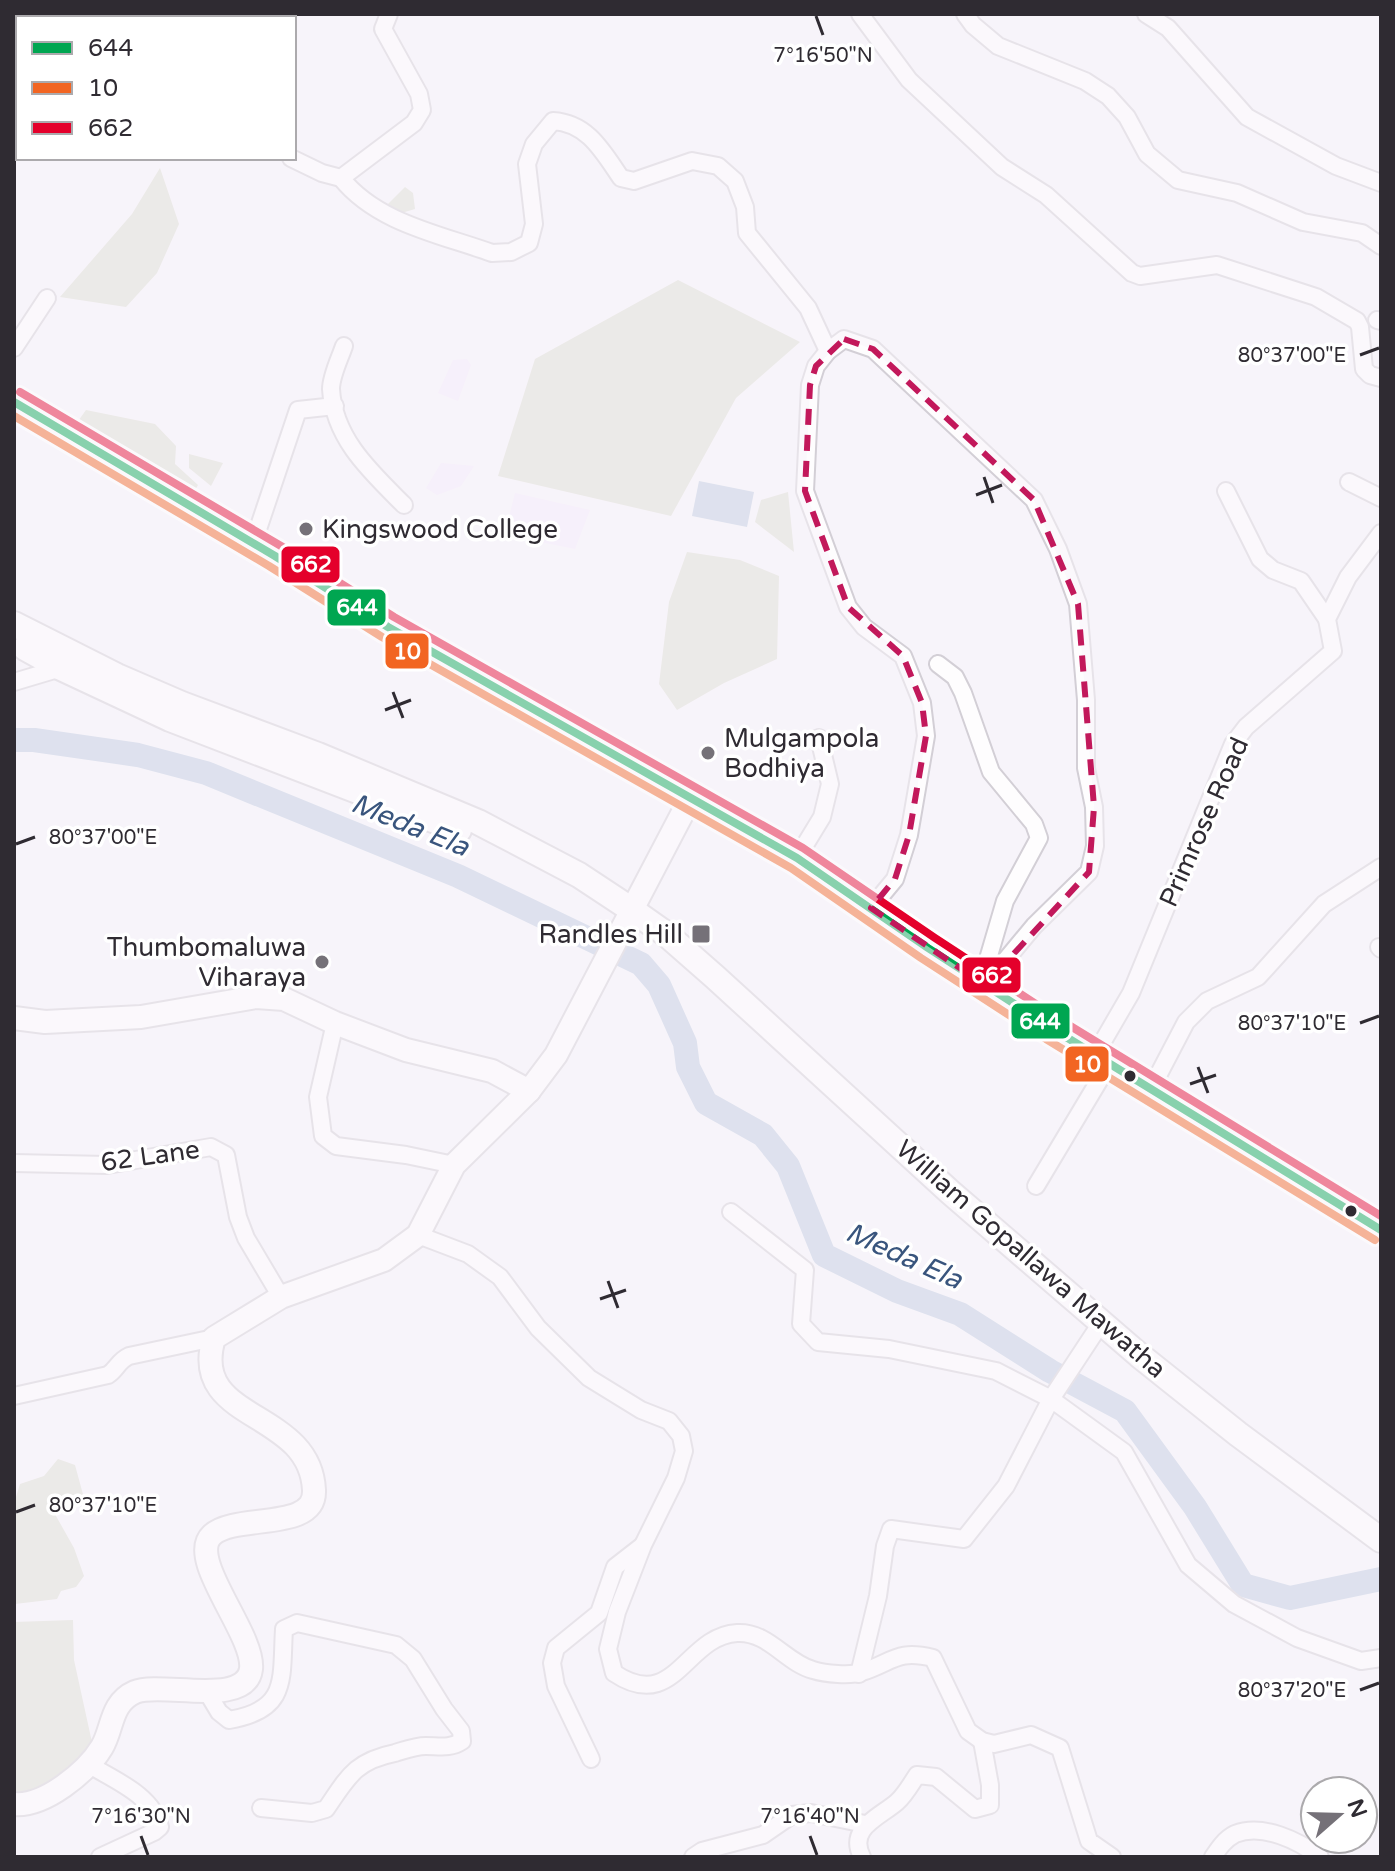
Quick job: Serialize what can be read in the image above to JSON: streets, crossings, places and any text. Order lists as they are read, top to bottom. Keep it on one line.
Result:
{"streets":{"main road":["William Gopallawa Mawatha"],"street":["Primrose Road","62 Lane"]},"water":["Meda Ela"],"places":{"other":["Kingswood College","Mulgampola Bodhiya","Thumbomaluwa Viharaya"],"transit":["Randles Hill"]},"lines":["transit line 662","transit line 644","transit line 10"],"legend":["644","10","662"],"north":"right","coordinates":["7°16'50\"N","80°37'00\"E","80°37'10\"E","80°37'20\"E","7°16'30\"N","7°16'40\"N"]}
